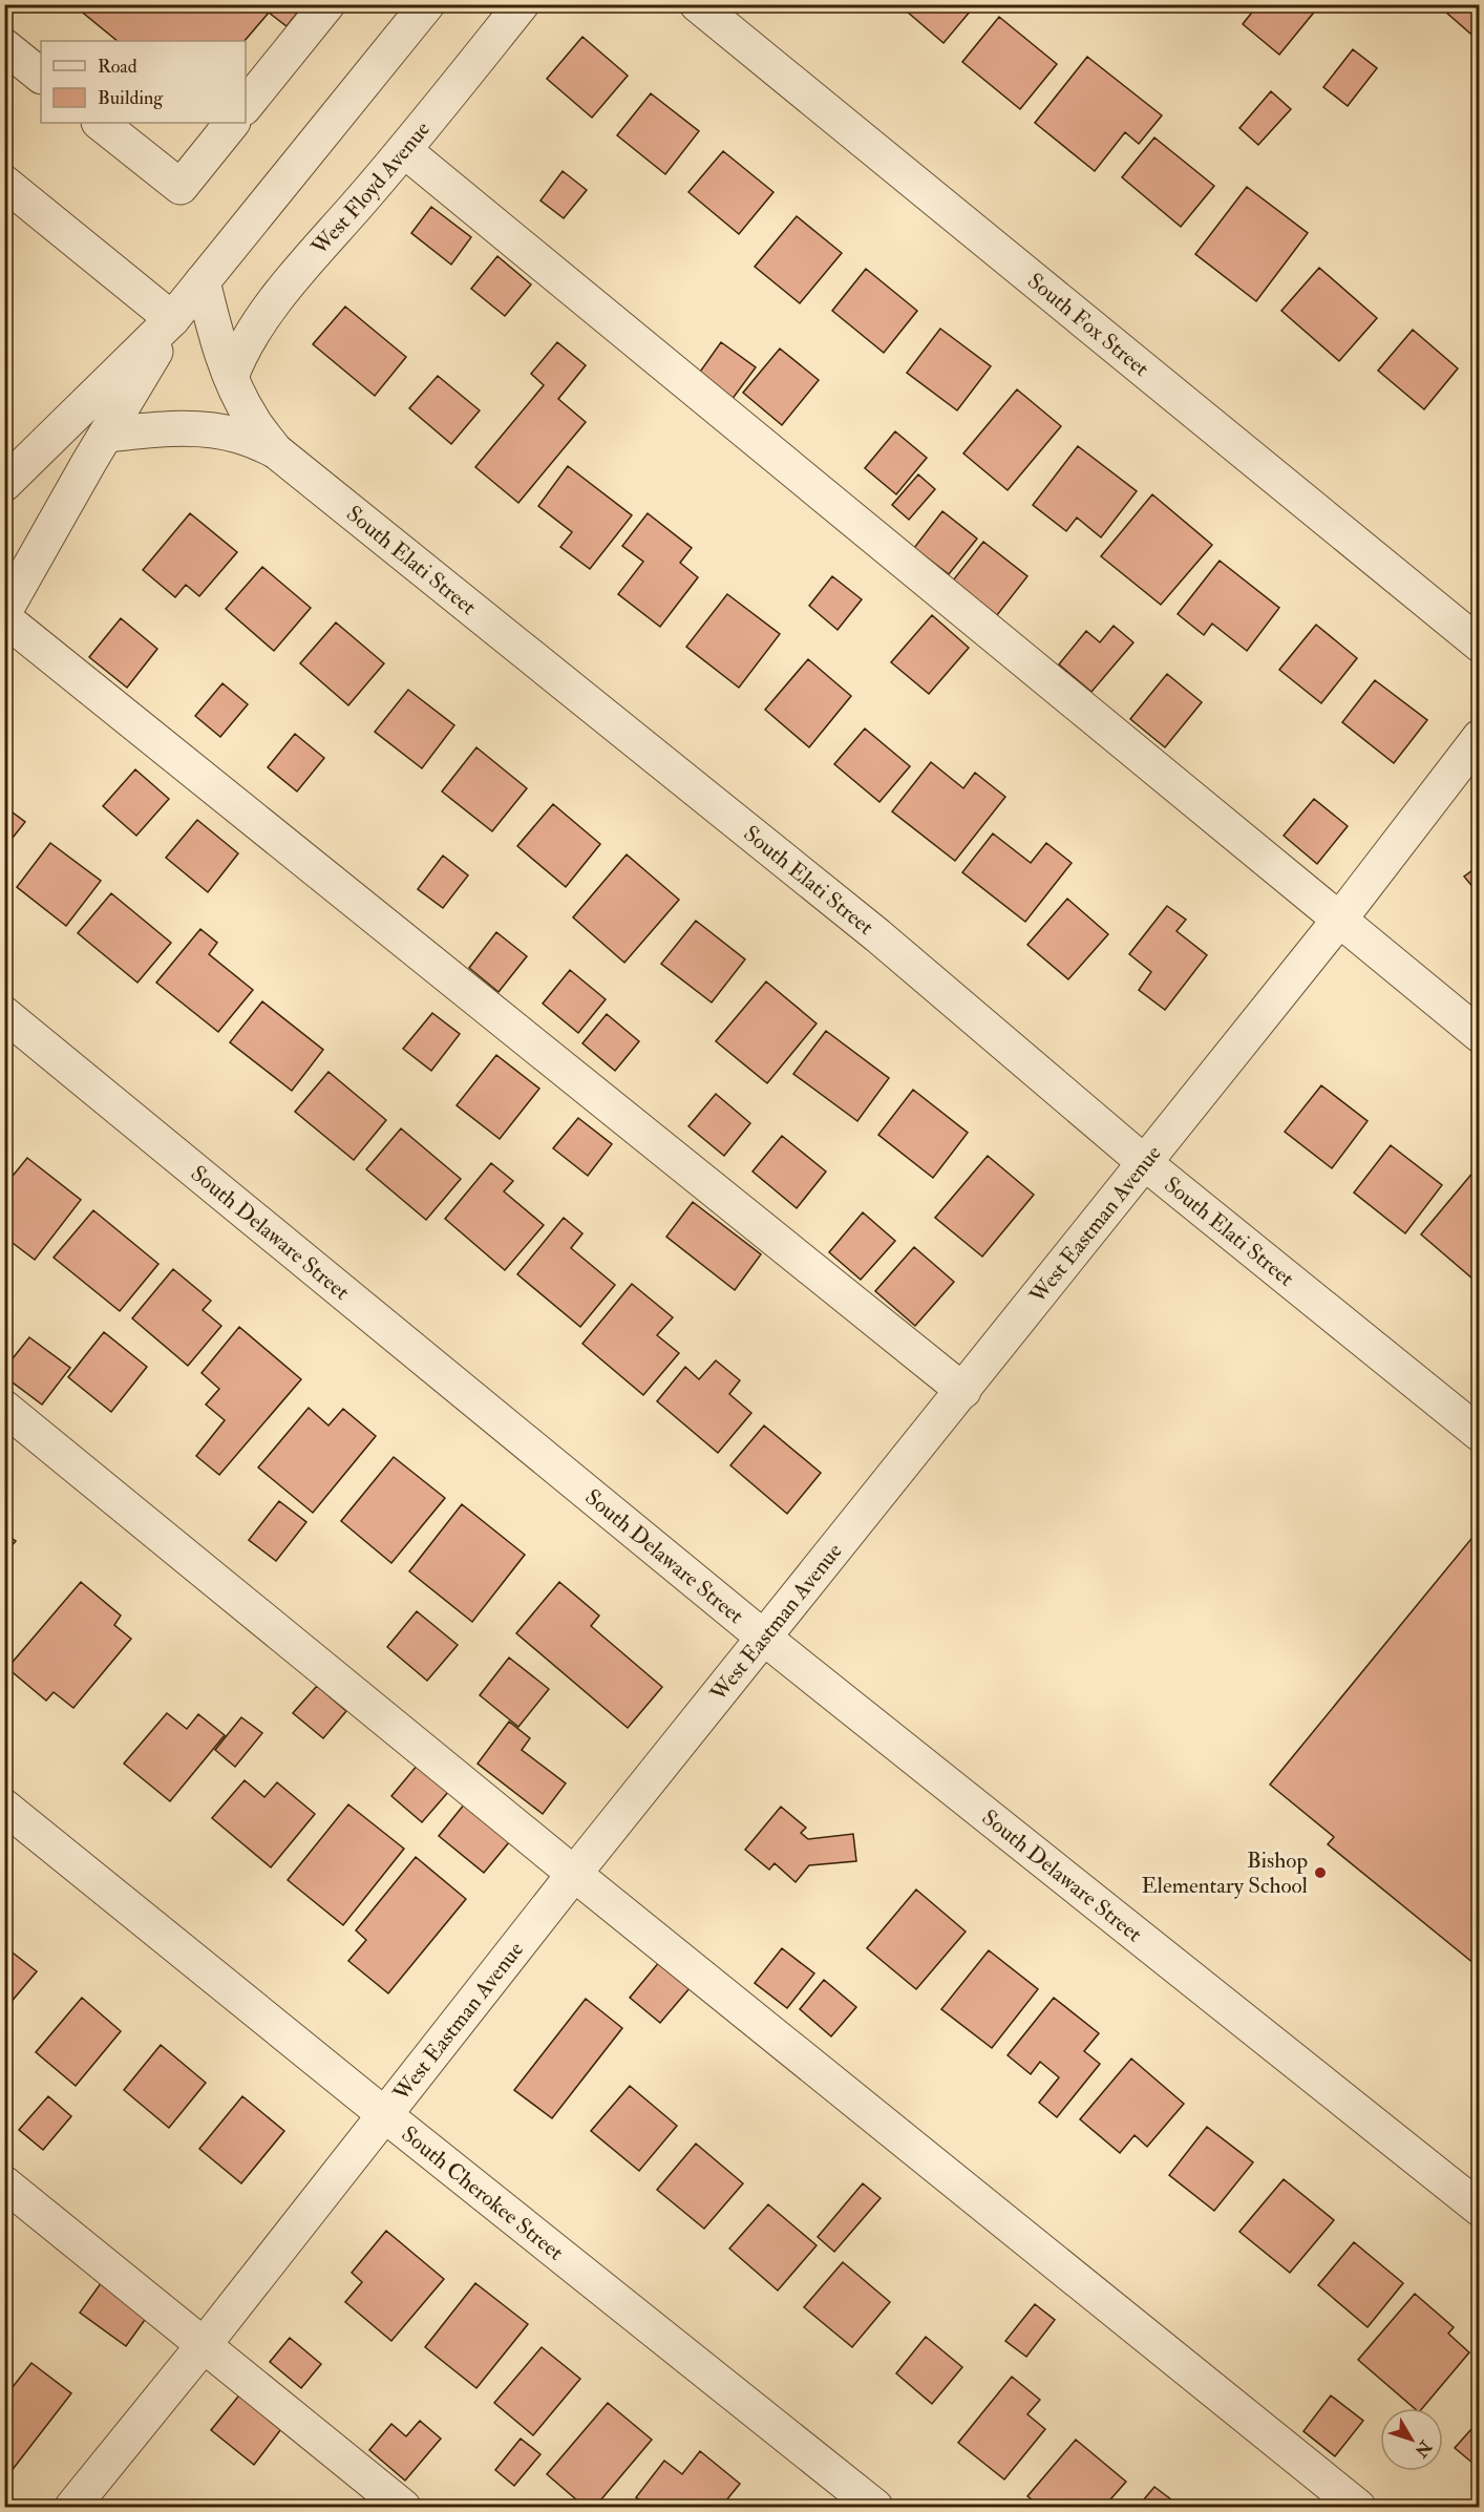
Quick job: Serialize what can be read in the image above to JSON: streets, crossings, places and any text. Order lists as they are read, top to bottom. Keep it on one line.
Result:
{"streets":{"street":["West Floyd Avenue","South Fox Street","South Elati Street","West Eastman Avenue","South Delaware Street","South Cherokee Street"]},"crossings":[["West Floyd Avenue","South Elati Street"],["South Elati Street","West Eastman Avenue"],["West Eastman Avenue","South Delaware Street"],["West Eastman Avenue","South Cherokee Street"]],"places":["Bishop Elementary School"],"legend":["Road","Building"],"north":"bottom right"}
